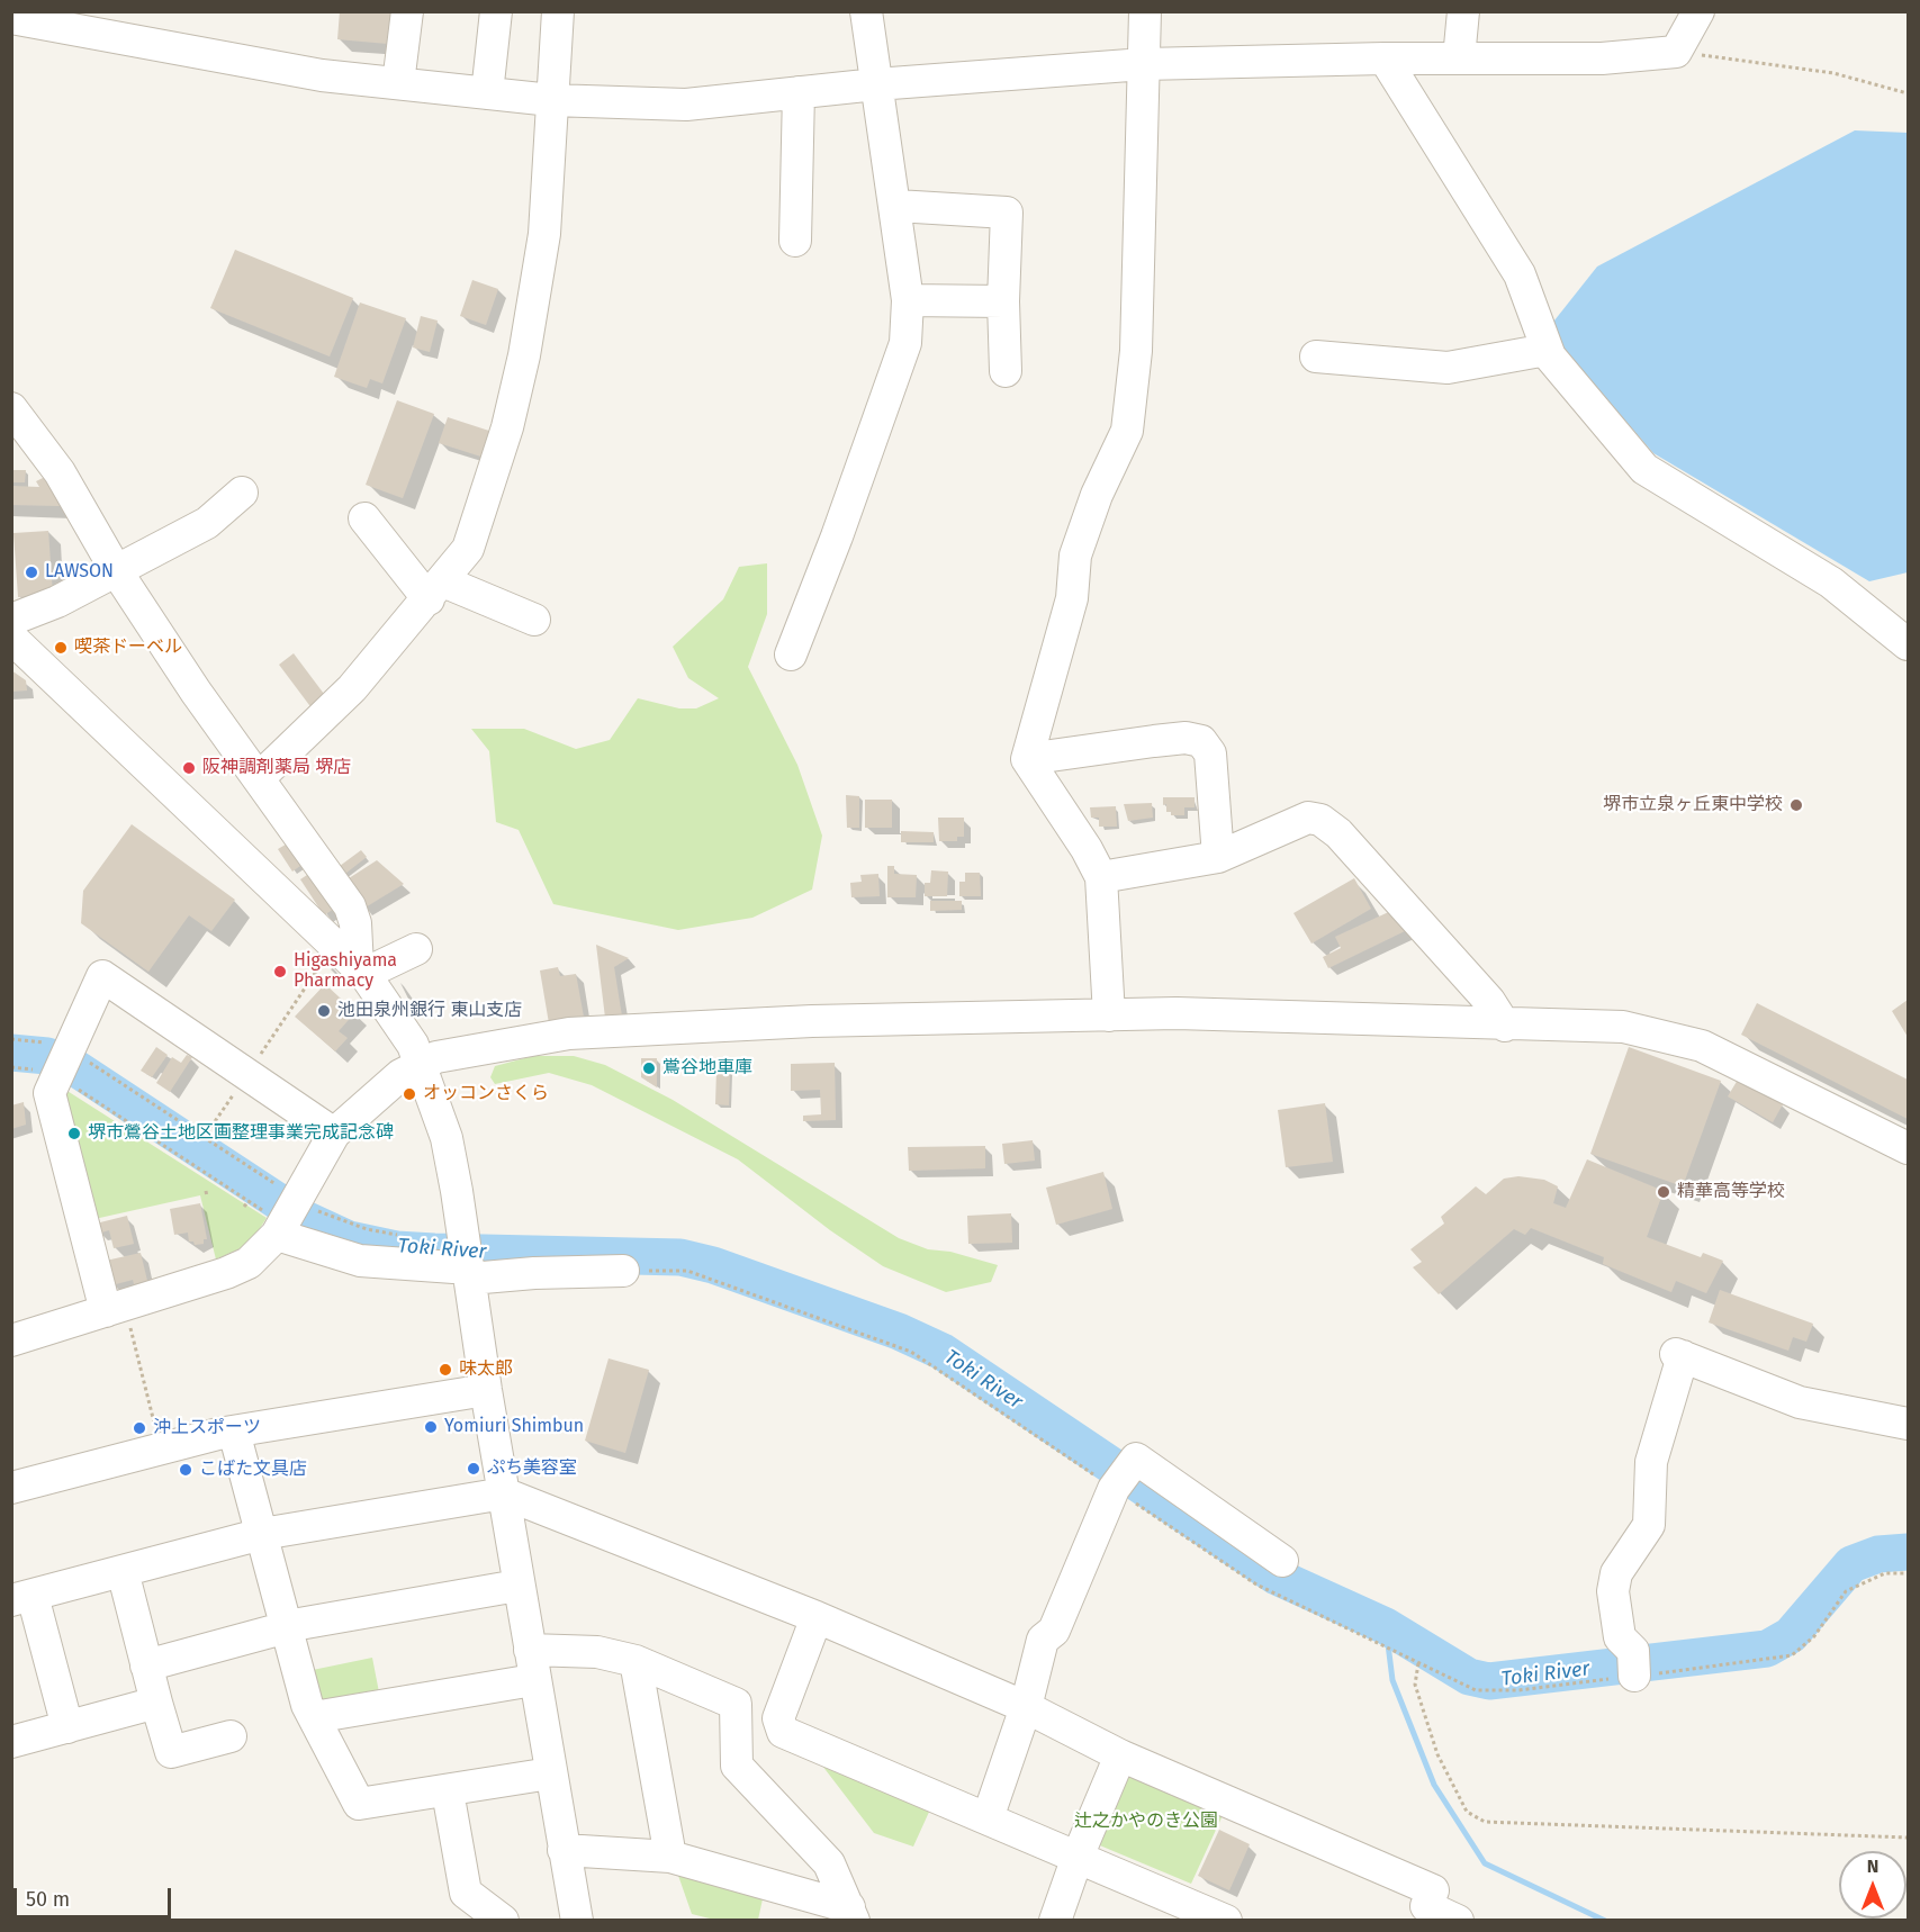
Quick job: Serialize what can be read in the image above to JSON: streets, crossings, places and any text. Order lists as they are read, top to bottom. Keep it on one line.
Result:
{"water":["Toki River"],"parks":["辻之かやのき公園"],"places":["LAWSON","喫茶ドーベル","阪神調剤薬局 堺店","堺市立泉ヶ丘東中学校","Higashiyama Pharmacy","池田泉州銀行 東山支店","鴬谷地車庫","オッコンさくら","堺市鶯谷土地区画整理事業完成記念碑","精華高等学校","味太郎","Yomiuri Shimbun","沖上スポーツ","ぷち美容室","こばた文具店"],"scale_bar":"50 m","north":"top"}
